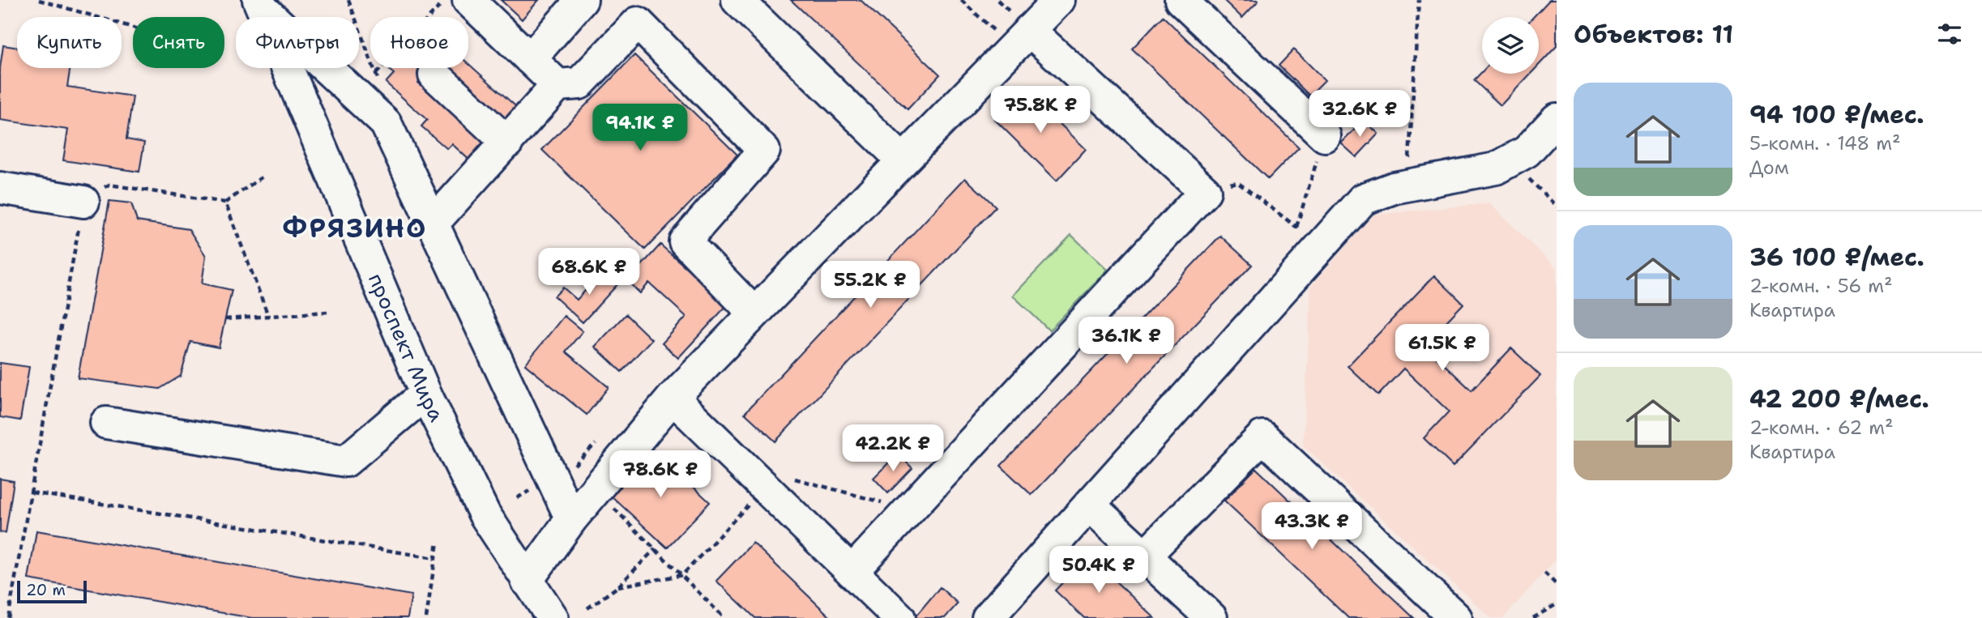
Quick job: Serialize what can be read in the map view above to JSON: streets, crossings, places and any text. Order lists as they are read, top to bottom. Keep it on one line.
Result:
{"streets":{"main road":["проспект Мира"]},"districts":["ФРЯЗИНО"],"scale_bar":"20 m","page":{"heading":"Объектов: 11","chip":["Купить","Снять","Фильтры","Новое"],"list":[{"name":"94 100 ₽/мес.","note":"5-комн. · 148 m² · Дом"},{"name":"36 100 ₽/мес.","note":"2-комн. · 56 m² · Квартира"},{"name":"42 200 ₽/мес.","note":"2-комн. · 62 m² · Квартира"}],"price":["75.8K ₽","32.6K ₽","94.1K ₽","68.6K ₽","55.2K ₽","36.1K ₽","61.5K ₽","42.2K ₽","78.6K ₽","43.3K ₽","50.4K ₽"],"scale":"20 m"}}
